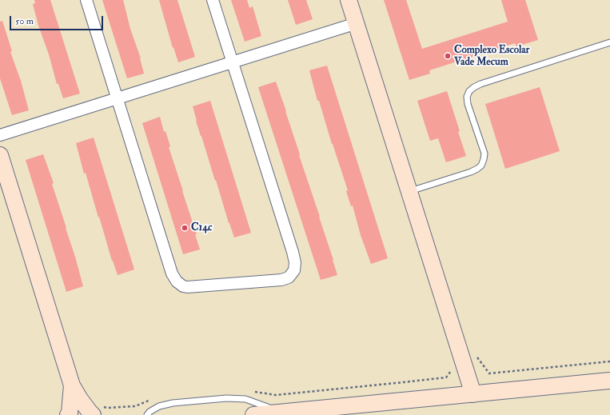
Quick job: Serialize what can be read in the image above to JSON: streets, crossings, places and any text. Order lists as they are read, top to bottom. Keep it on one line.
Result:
{"places":["Complexo Escolar Vade Mecum","C14c"],"scale_bar":"50 m"}
